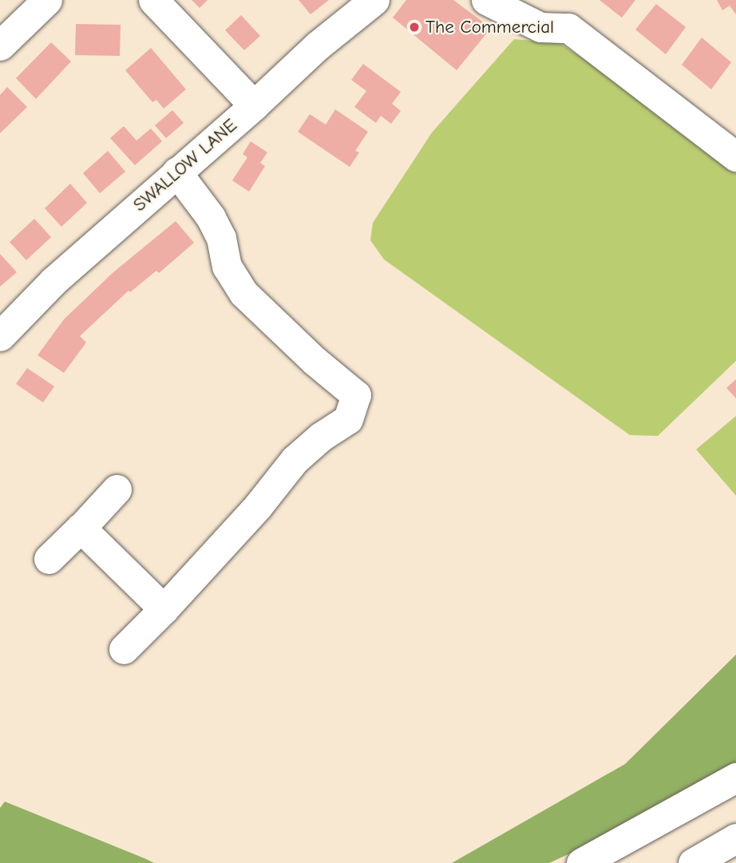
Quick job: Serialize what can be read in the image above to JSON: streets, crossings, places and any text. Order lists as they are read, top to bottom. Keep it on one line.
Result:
{"streets":{"street":["SWALLOW LANE"]},"places":["The Commercial"]}
